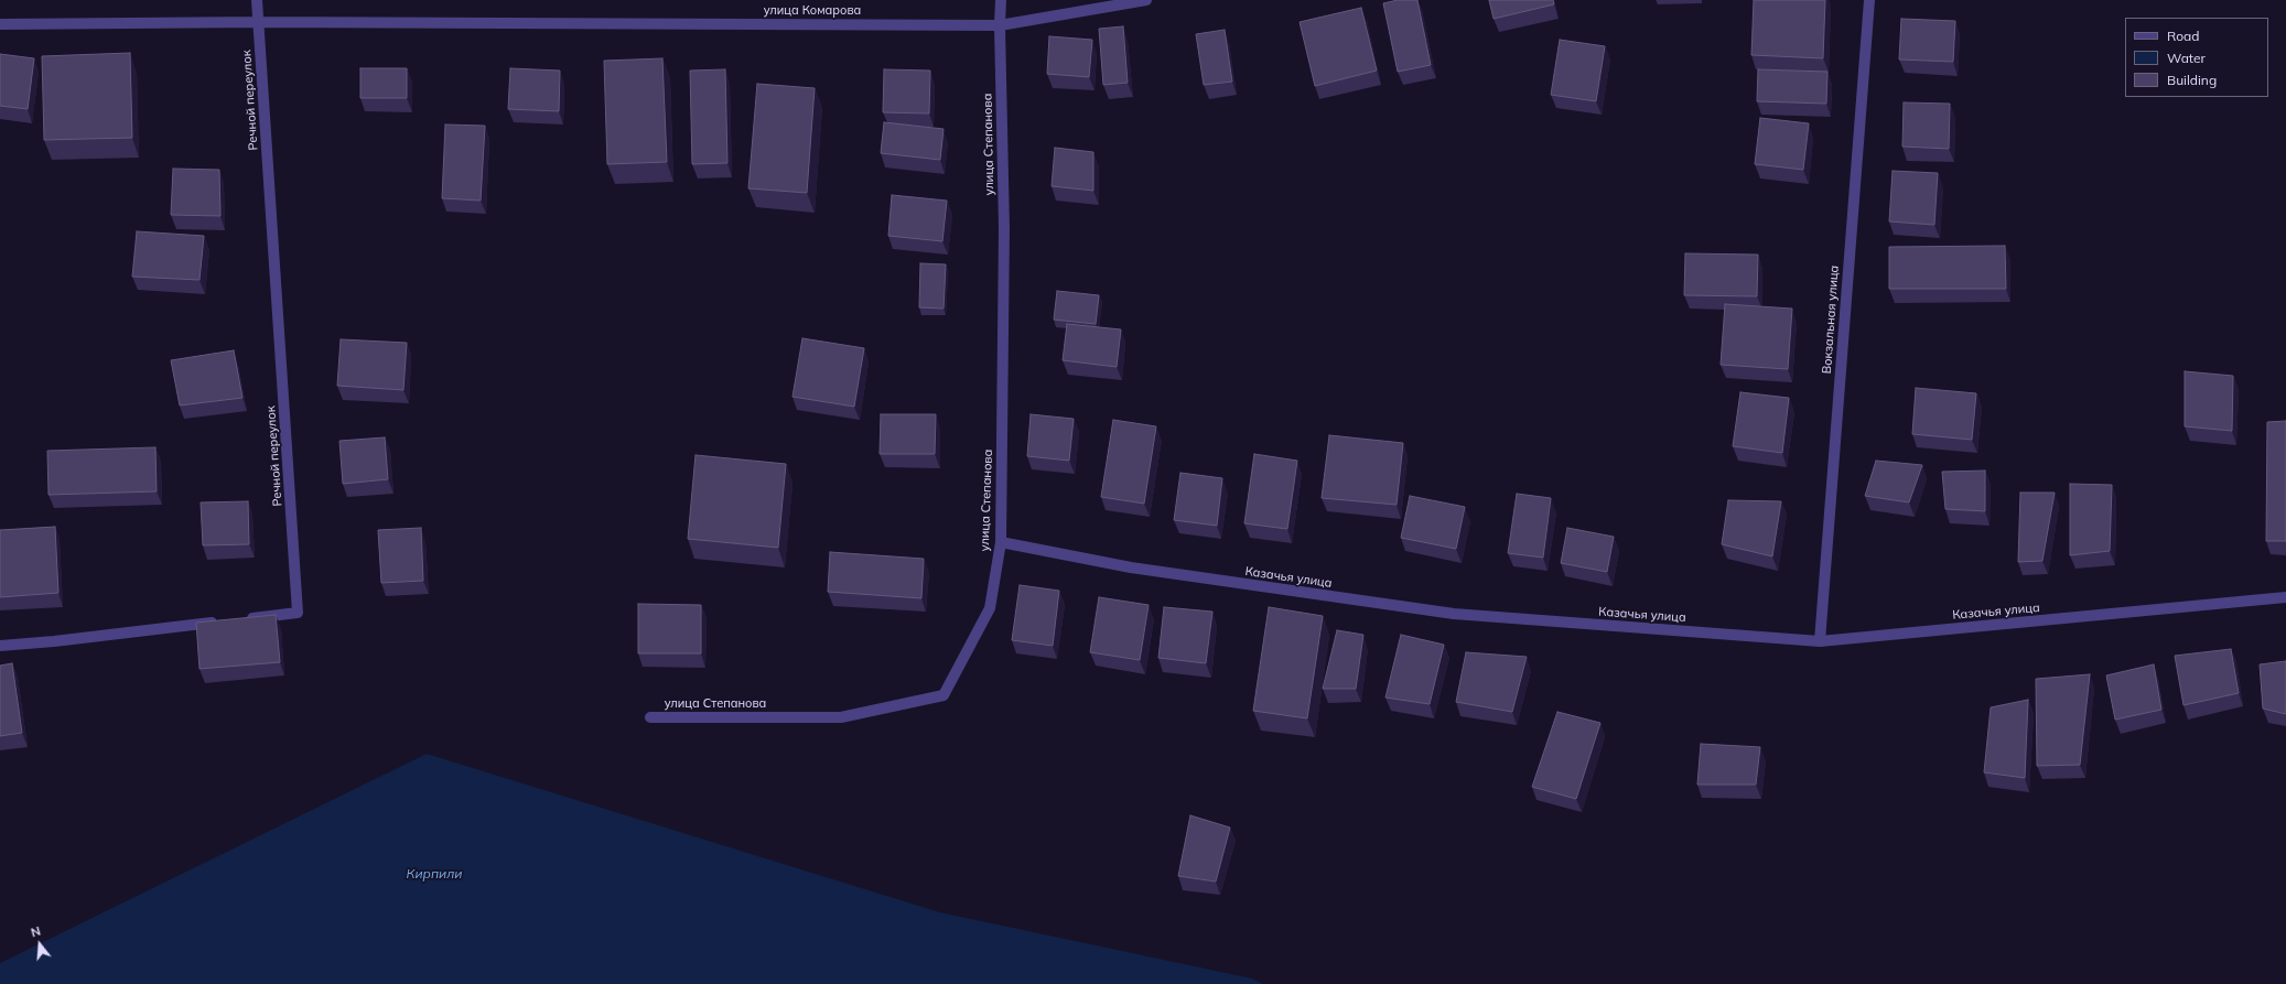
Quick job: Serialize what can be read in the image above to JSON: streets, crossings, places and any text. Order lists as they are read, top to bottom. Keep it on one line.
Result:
{"streets":{"street":["улица Комарова","Речной переулок","улица Степанова","Вокзальная улица","Казачья улица"]},"crossings":[["улица Комарова","Речной переулок"],["улица Комарова","улица Степанова"],["улица Степанова","Казачья улица"],["Вокзальная улица","Казачья улица"]],"water":["Кирпили"],"legend":["Road","Water","Building"],"north":"top"}
